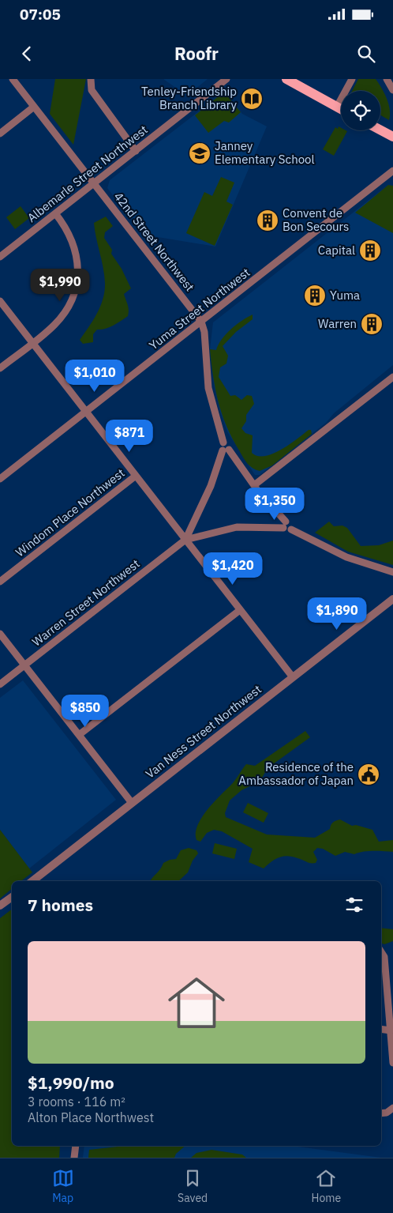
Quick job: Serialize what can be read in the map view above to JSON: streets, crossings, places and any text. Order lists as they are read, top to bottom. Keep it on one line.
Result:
{"streets":{"street":["Albemarle Street Northwest","42nd Street Northwest","Yuma Street Northwest","Windom Place Northwest","Warren Street Northwest","Van Ness Street Northwest"]},"crossings":[["Albemarle Street Northwest","42nd Street Northwest"],["42nd Street Northwest","Yuma Street Northwest"],["42nd Street Northwest","Warren Street Northwest"]],"places":{"library":["Tenley-Friendship Branch Library"],"school or university":["Janney Elementary School"],"building":["Convent de Bon Secours","Capital","Yuma","Warren"],"public building":["Residence of the Ambassador of Japan"]},"page":{"status":"07:05","header":"Roofr","price":["$1,990","$1,010","$871","$1,350","$1,420","$1,890","$850"],"heading":"7 homes","list":[{"name":"$1,990/mo","note":"3 rooms · 116 m² · Alton Place Northwest"}],"tabs":["Map","Saved","Home"]}}
